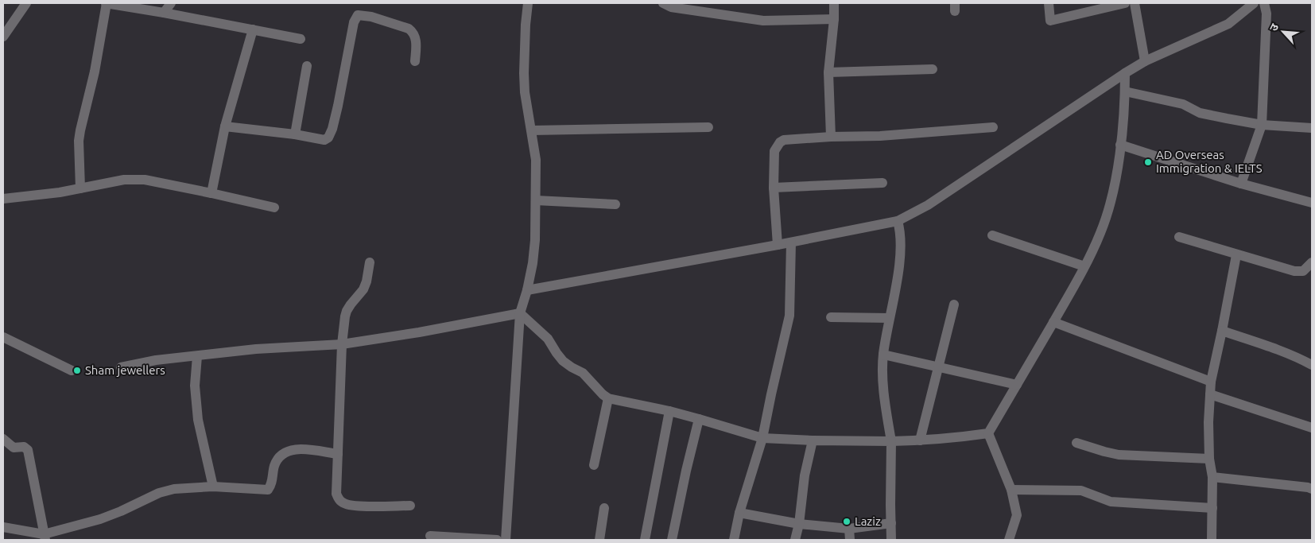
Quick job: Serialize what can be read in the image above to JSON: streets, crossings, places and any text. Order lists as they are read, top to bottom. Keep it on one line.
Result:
{"places":["AD Overseas Immigration & IELTS","Sham jewellers","Laziz"],"north":"top left"}
